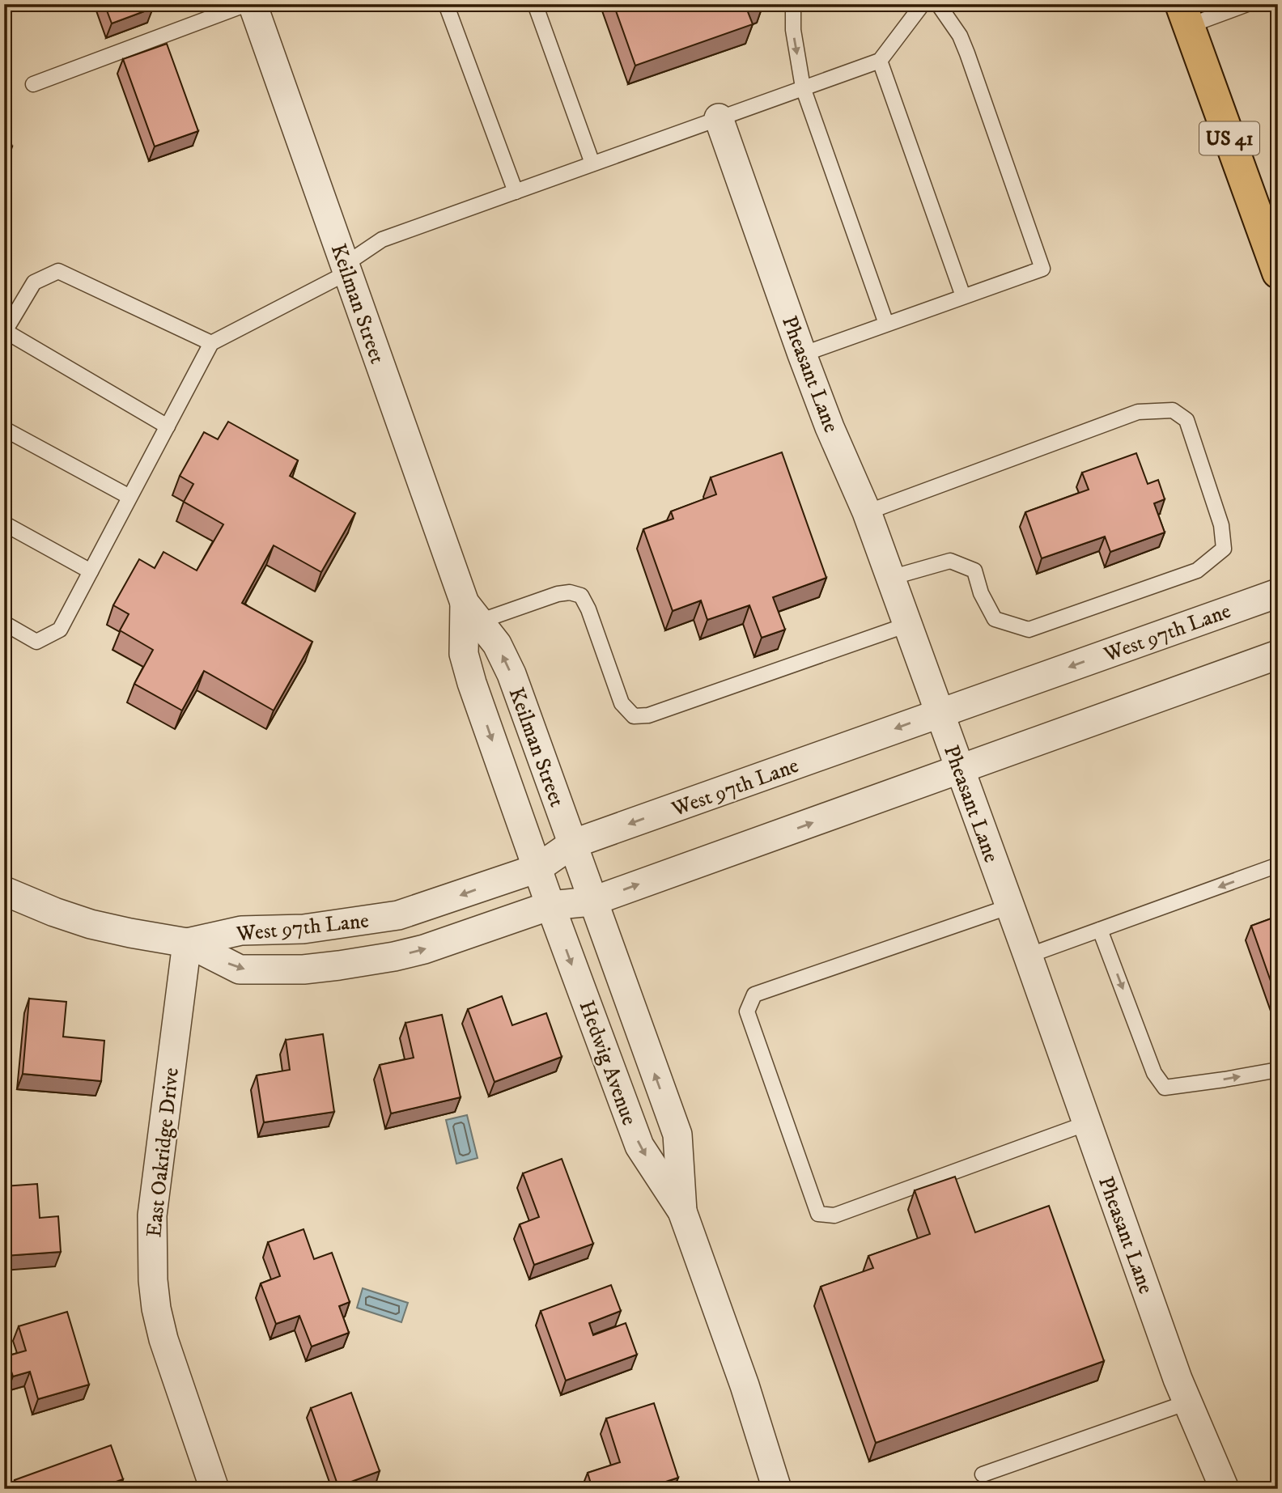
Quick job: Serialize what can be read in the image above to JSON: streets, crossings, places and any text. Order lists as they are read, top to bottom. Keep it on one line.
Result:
{"streets":{"highway":["US 41"],"street":["Keilman Street","Pheasant Lane","West 97th Lane","Hedwig Avenue","East Oakridge Drive"]},"crossings":[["Keilman Street","West 97th Lane"],["Keilman Street","Hedwig Avenue"],["Pheasant Lane","West 97th Lane"],["West 97th Lane","Hedwig Avenue"],["West 97th Lane","East Oakridge Drive"]]}
